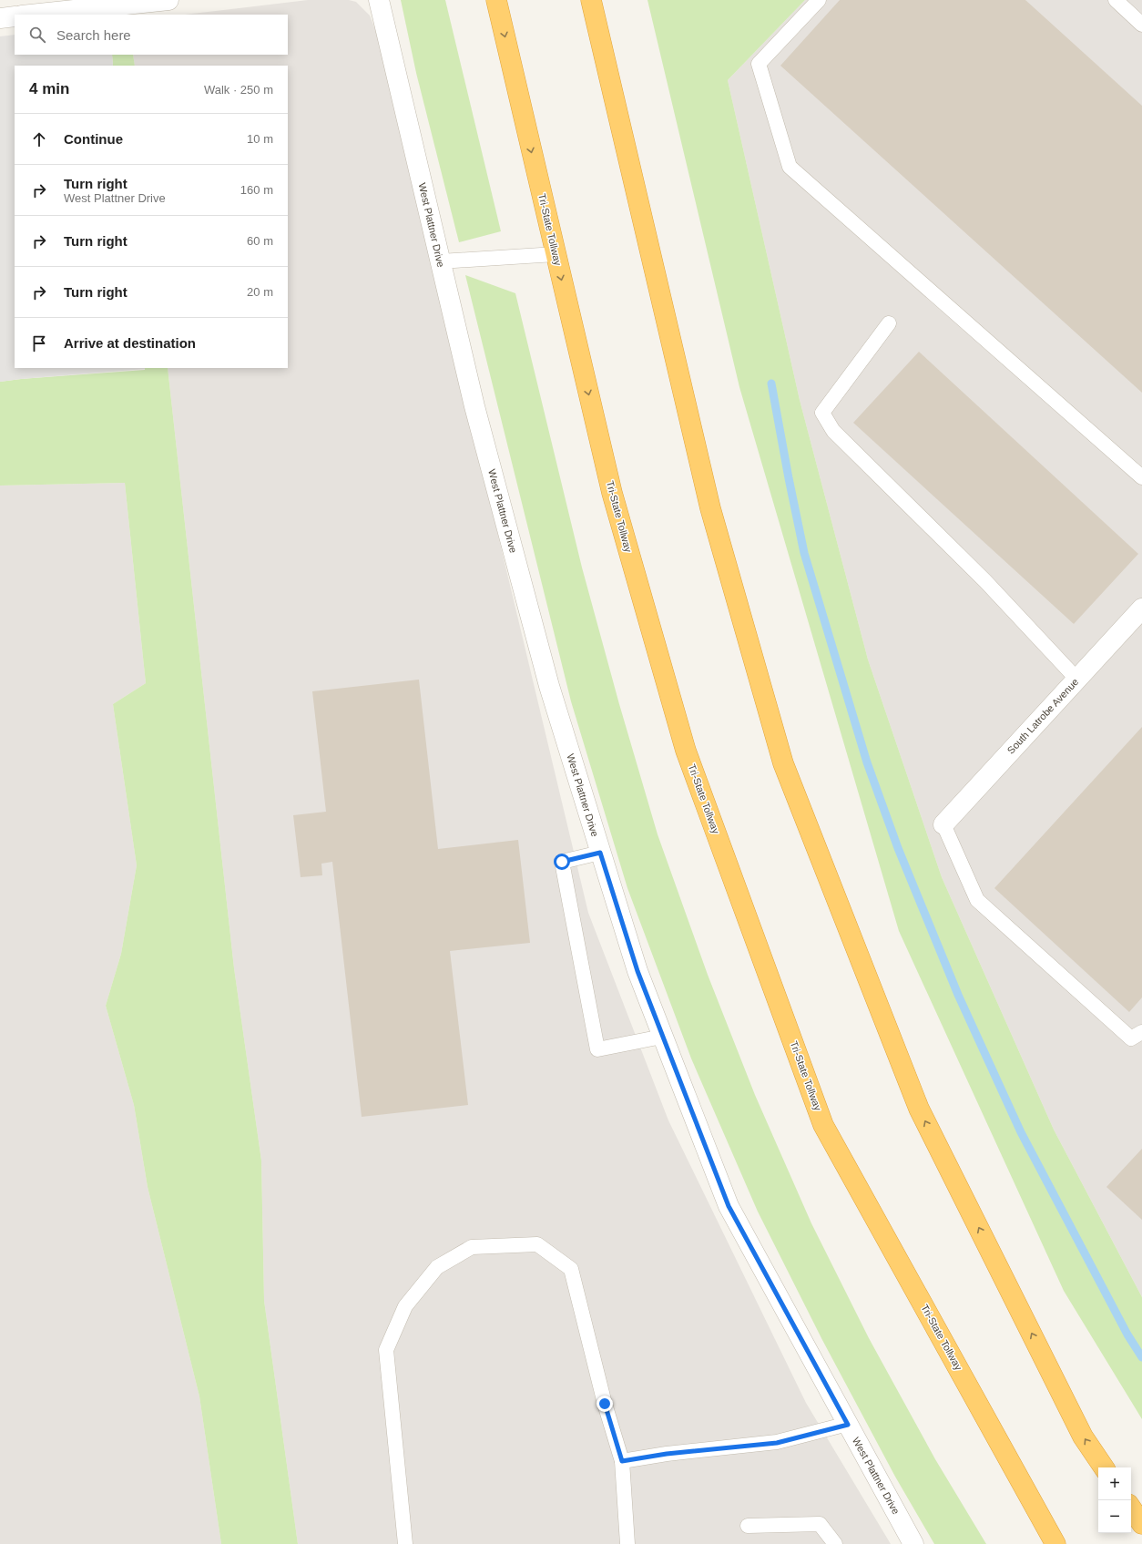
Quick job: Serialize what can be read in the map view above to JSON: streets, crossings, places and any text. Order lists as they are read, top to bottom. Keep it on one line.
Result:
{"streets":{"highway":["Tri-State Tollway"],"street":["West Plattner Drive","South Latrobe Avenue"]},"page":{"search":"Search here","heading":["4 min","Walk · 250 m"],"list":[["Continue","10 m"],["Turn right","West Plattner Drive","160 m"],["Turn right","60 m"],["Turn right","20 m"],"Arrive at destination"],"map_buttons":["+","−"]}}
